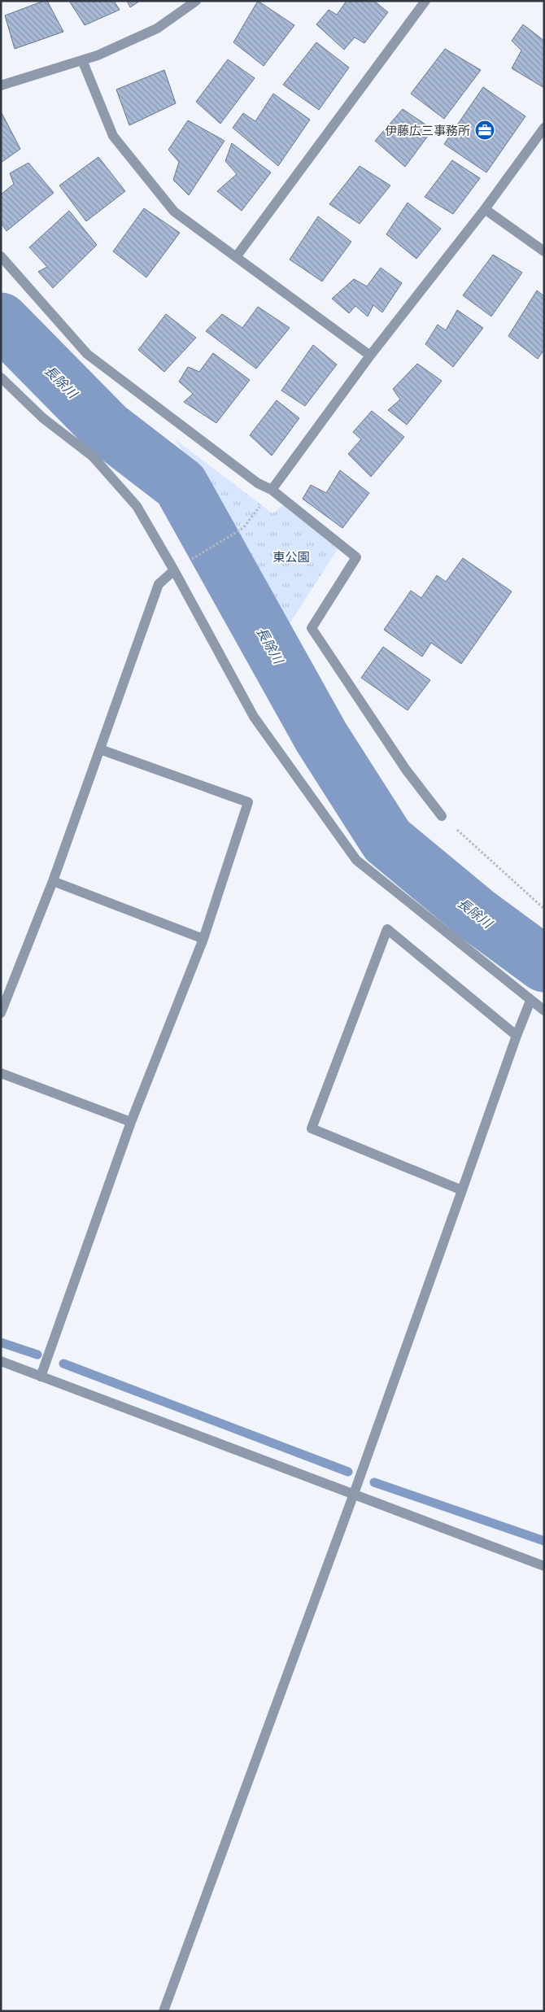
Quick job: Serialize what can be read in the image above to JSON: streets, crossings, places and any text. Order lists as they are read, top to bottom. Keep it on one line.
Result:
{"water":["長除川"],"parks":["東公園"],"places":{"office":["伊藤広三事務所"]}}
